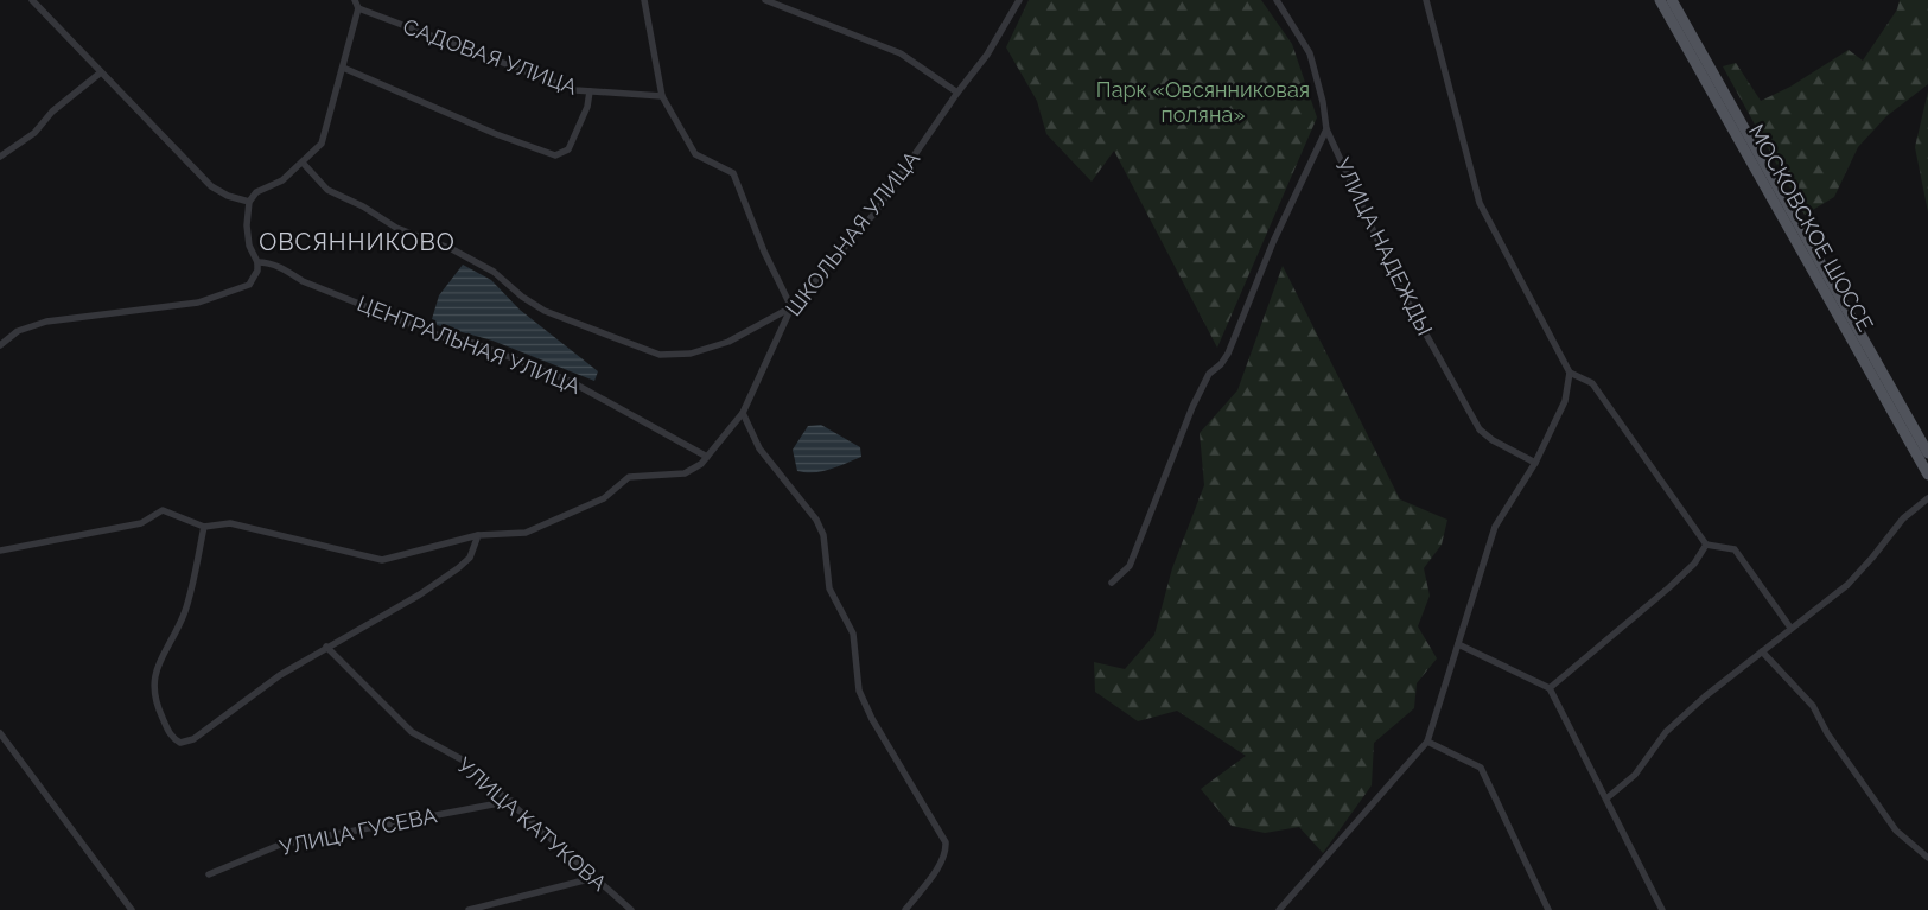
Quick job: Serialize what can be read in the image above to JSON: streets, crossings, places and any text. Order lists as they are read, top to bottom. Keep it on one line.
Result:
{"streets":{"main road":["МОСКОВСКОЕ ШОССЕ"],"street":["САДОВАЯ УЛИЦА","ШКОЛЬНАЯ УЛИЦА","УЛИЦА НАДЕЖДЫ","ЦЕНТРАЛЬНАЯ УЛИЦА","УЛИЦА КАТУКОВА","УЛИЦА ГУСЕВА"]},"crossings":[["ШКОЛЬНАЯ УЛИЦА","ЦЕНТРАЛЬНАЯ УЛИЦА"],["УЛИЦА КАТУКОВА","УЛИЦА ГУСЕВА"]],"districts":["ОВСЯННИКОВО"],"parks":["Парк «Овсянниковая поляна»"]}
